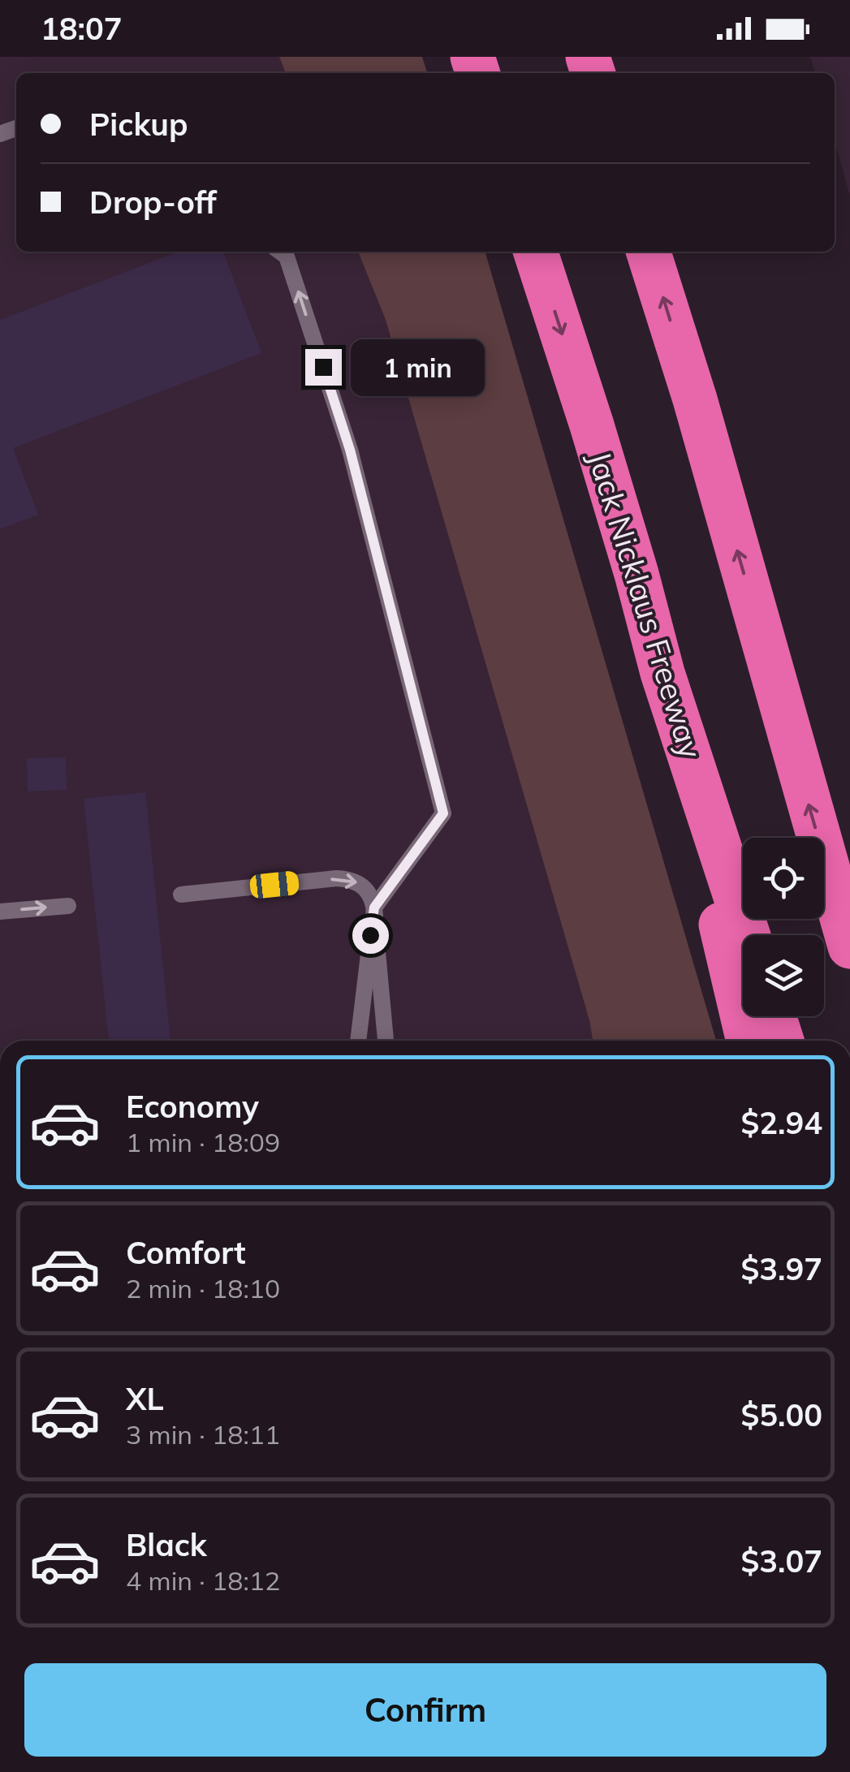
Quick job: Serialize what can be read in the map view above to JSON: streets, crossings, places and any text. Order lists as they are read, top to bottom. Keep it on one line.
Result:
{"streets":{"highway":["Jack Nicklaus Freeway"]},"page":{"status":"18:07","banner":["Pickup","Drop-off"],"bubble":"1 min","list":[{"name":"Economy","note":"1 min · 18:09","value":"$2.94"},{"name":"Comfort","note":"2 min · 18:10","value":"$3.97"},{"name":"XL","note":"3 min · 18:11","value":"$5.00"},{"name":"Black","note":"4 min · 18:12","value":"$3.07"}],"buttons":"Confirm"}}
